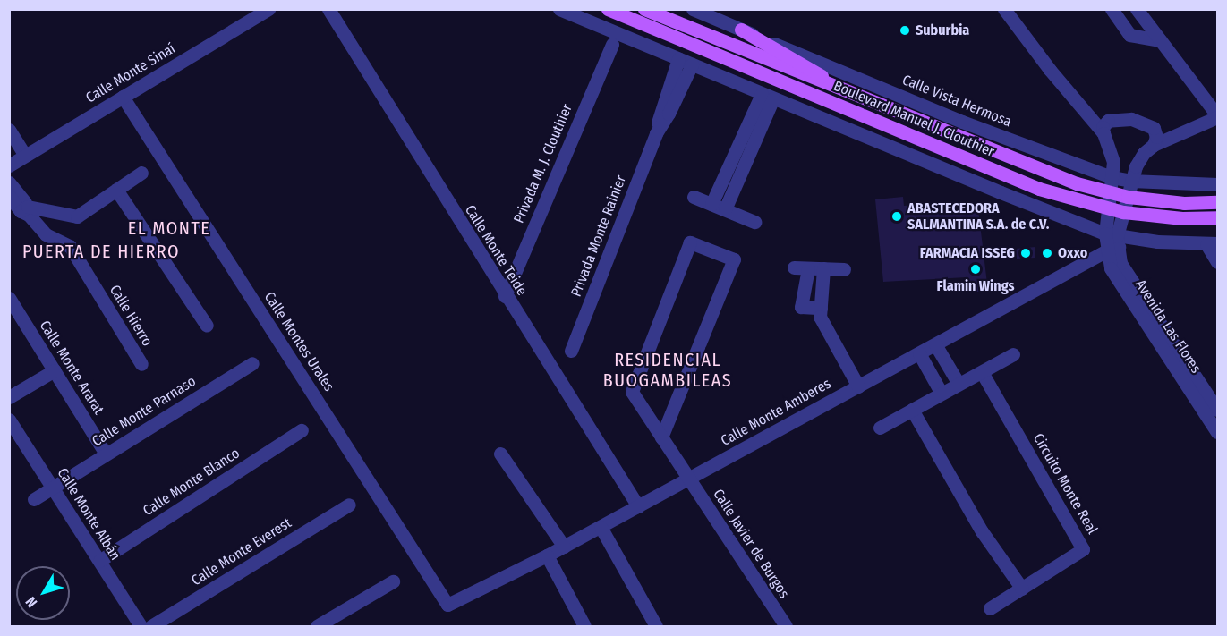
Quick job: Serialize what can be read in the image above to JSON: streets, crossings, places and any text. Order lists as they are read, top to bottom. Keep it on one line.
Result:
{"streets":{"main road":["Boulevard Manuel J. Clouthier"],"street":["Calle Monte Sinaí","Calle Vista Hermosa","Privada M. J. Clouthier","Privada Monte Rainier","Calle Monte Teide","Calle Hierro","Avenida Las Flores","Calle Montes Urales","Calle Monte Ararat","Calle Monte Parnaso","Calle Monte Amberes","Calle Monte Blanco","Circuito Monte Real","Calle Monte Albán","Calle Javier de Burgos","Calle Monte Everest"]},"crossings":[["Calle Monte Sinaí","Calle Montes Urales"],["Privada M. J. Clouthier","Calle Monte Teide"],["Calle Monte Teide","Calle Monte Amberes"],["Avenida Las Flores","Calle Monte Amberes"],["Calle Montes Urales","Calle Monte Amberes"],["Calle Monte Ararat","Calle Monte Parnaso"],["Calle Monte Parnaso","Calle Monte Albán"],["Calle Monte Amberes","Calle Javier de Burgos"],["Calle Monte Blanco","Calle Monte Albán"]],"districts":["EL MONTE","PUERTA DE HIERRO","RESIDENCIAL BUOGAMBILEAS"],"places":["Suburbia","ABASTECEDORA SALMANTINA S.A. de C.V.","FARMACIA ISSEG","Oxxo","Flamin Wings"],"north":"bottom left"}
